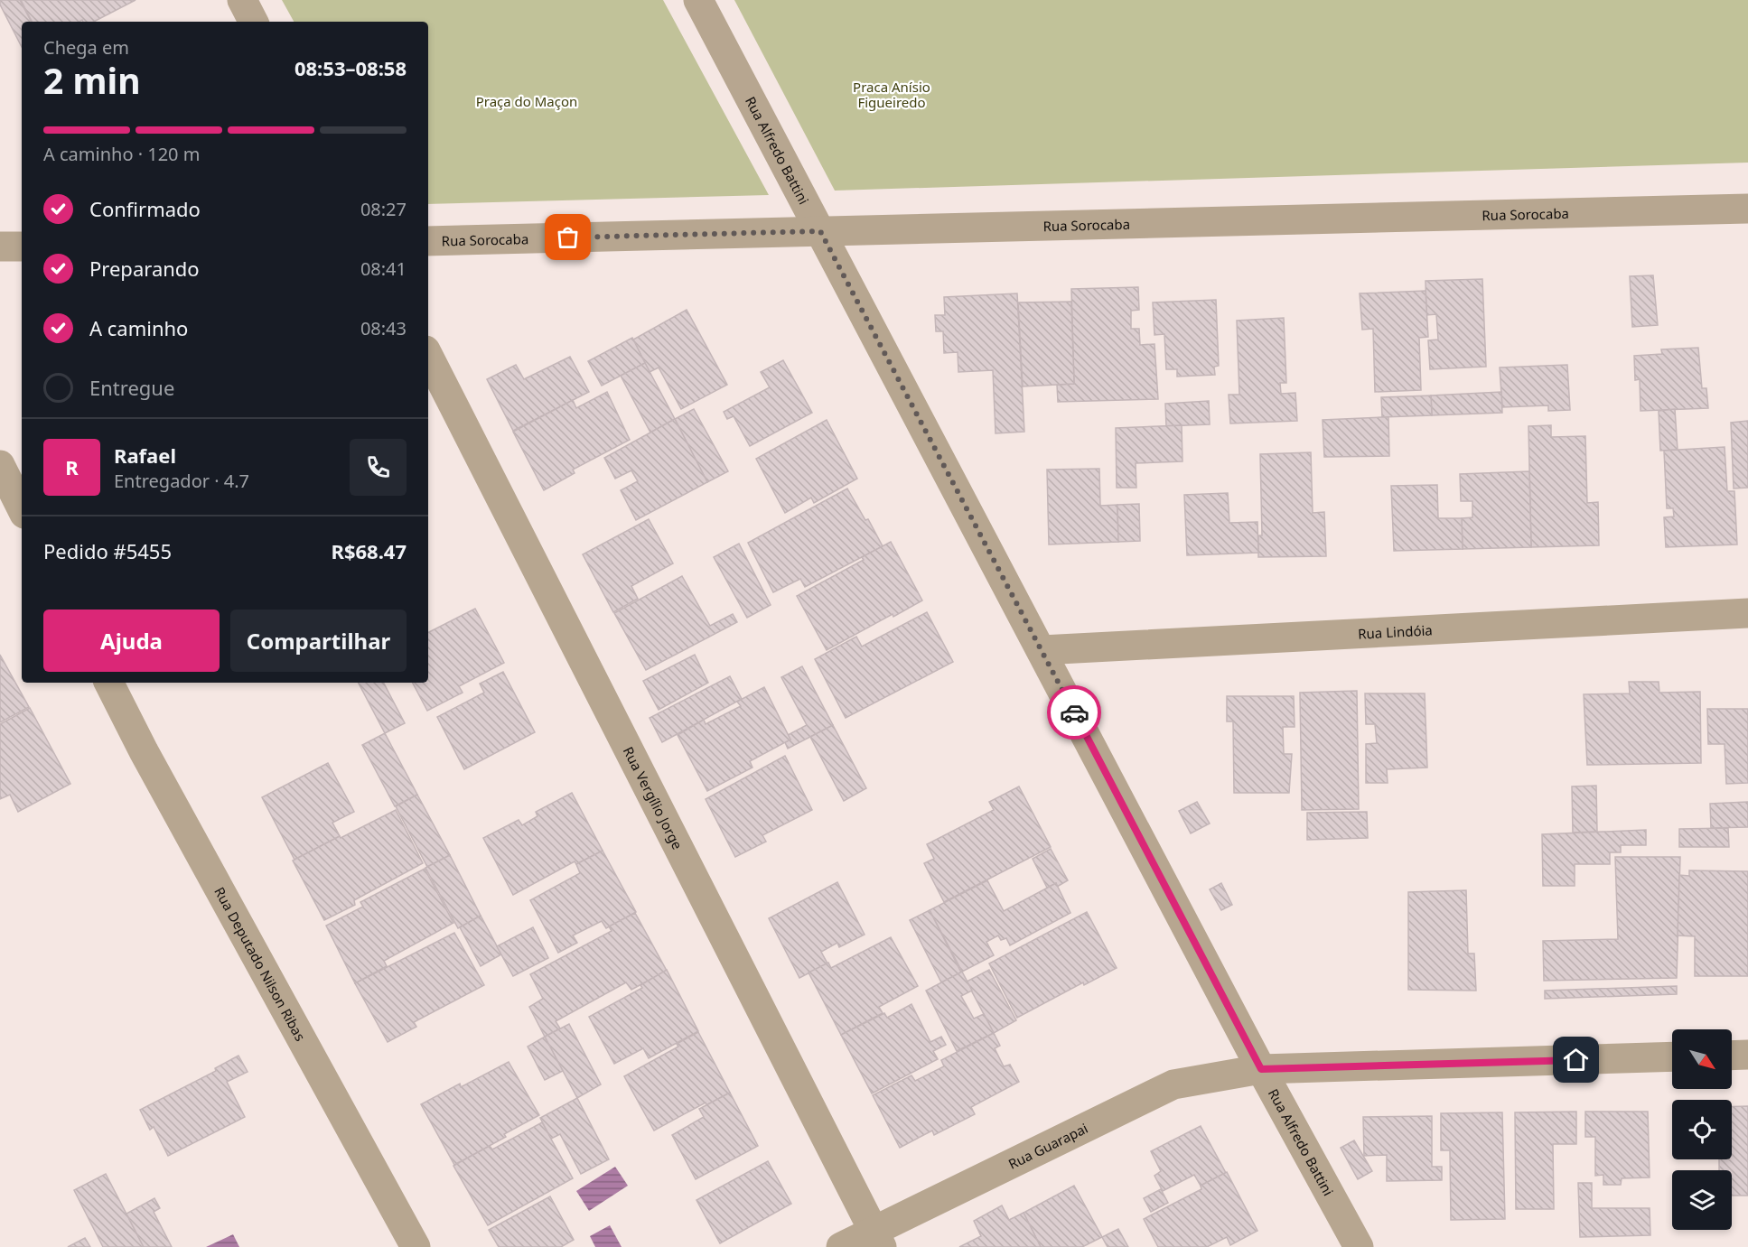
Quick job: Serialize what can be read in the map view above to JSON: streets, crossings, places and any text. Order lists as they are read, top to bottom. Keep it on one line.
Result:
{"streets":{"street":["Rua Alfredo Battini","Rua Sorocaba","Rua Lindóia","Rua Vergílio Jorge","Rua Deputado Nilson Ribas","Rua Guarapai"]},"crossings":[["Rua Alfredo Battini","Rua Sorocaba"],["Rua Alfredo Battini","Rua Lindóia"],["Rua Alfredo Battini","Rua Guarapai"],["Rua Vergílio Jorge","Rua Guarapai"]],"parks":["Praca Anísio Figueiredo","Praça do Maçon"],"north":"bottom right","page":{"heading":["2 min","Chega em","08:53–08:58"],"panel":["Rafael","Entregador · 4.7","Pedido #5455","R$68.47"],"bar":"A caminho · 120 m","list":[["Confirmado","08:27"],["Preparando","08:41"],["A caminho","08:43"],"Entregue"],"round":"R","buttons":["Ajuda","Compartilhar"]}}
